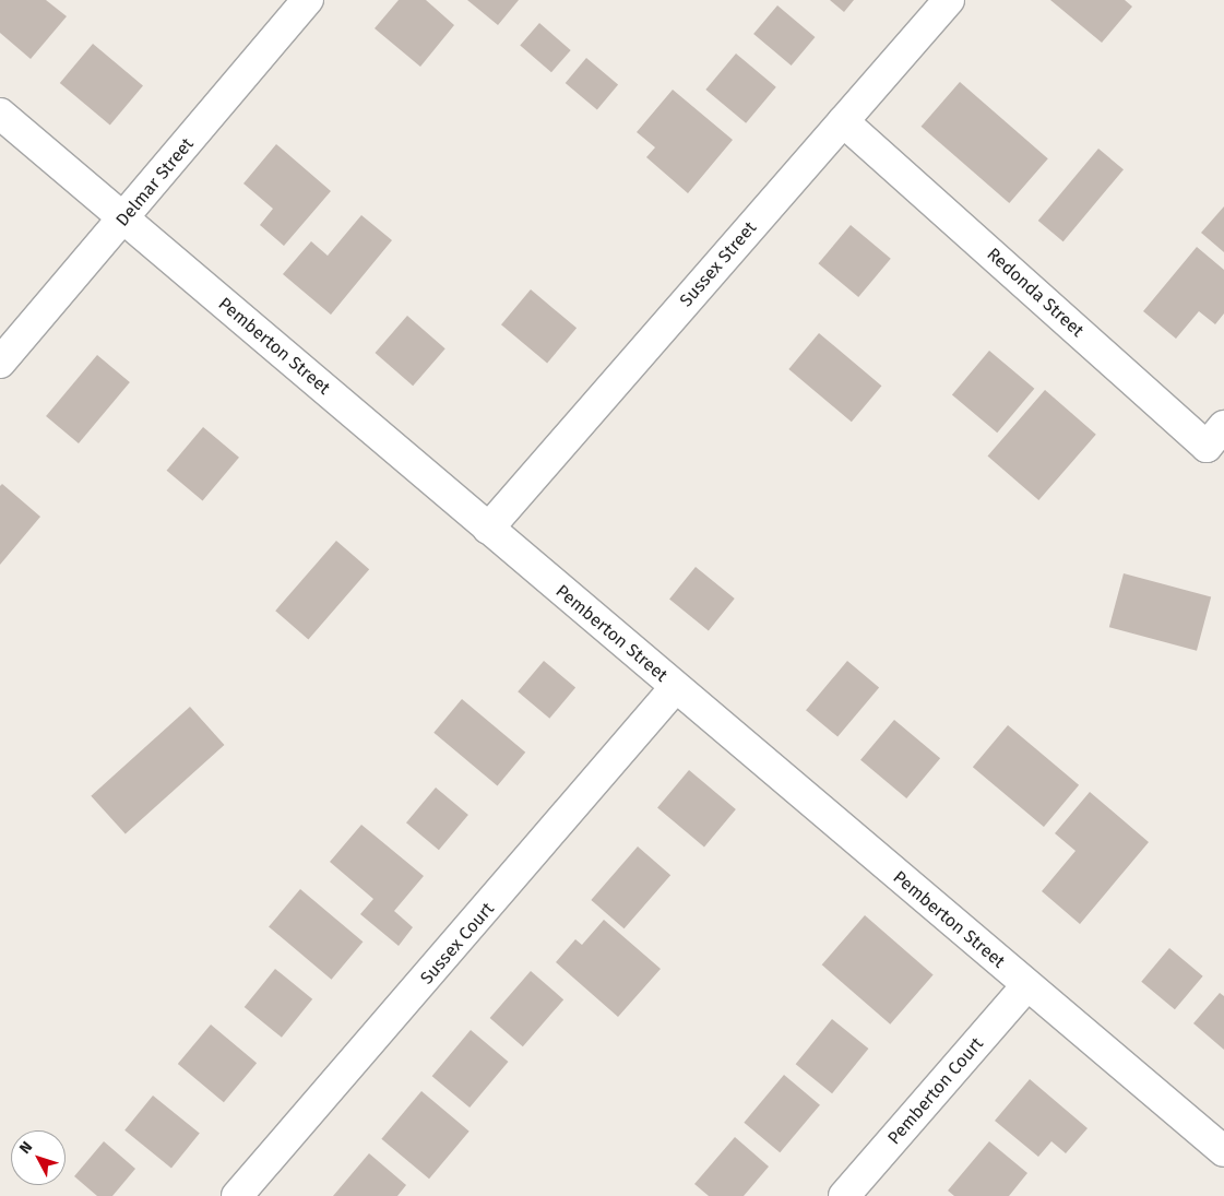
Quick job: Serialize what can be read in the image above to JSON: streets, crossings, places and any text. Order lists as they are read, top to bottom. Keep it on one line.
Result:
{"streets":{"street":["Delmar Street","Sussex Street","Redonda Street","Pemberton Street","Sussex Court","Pemberton Court"]},"crossings":[["Delmar Street","Pemberton Street"],["Sussex Street","Redonda Street"],["Sussex Street","Pemberton Street"],["Pemberton Street","Sussex Court"],["Pemberton Street","Pemberton Court"]],"north":"top left"}
